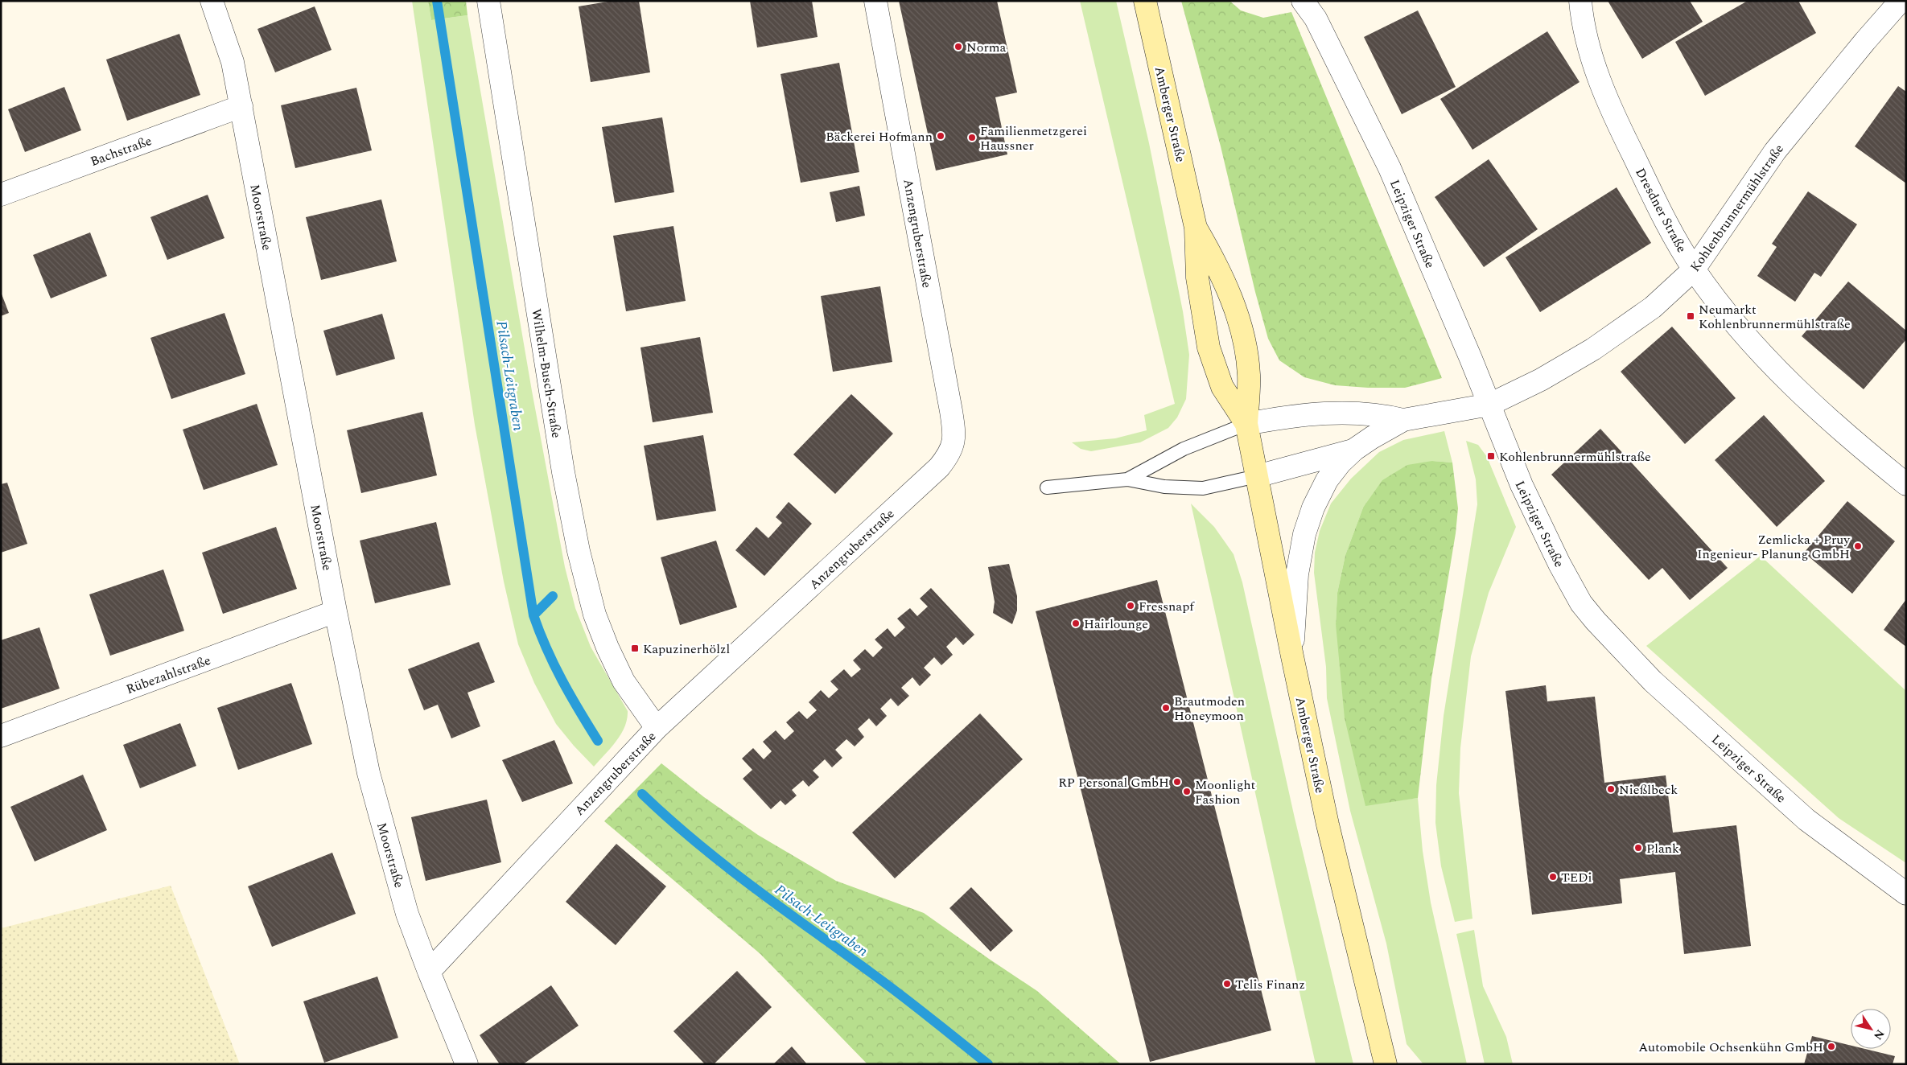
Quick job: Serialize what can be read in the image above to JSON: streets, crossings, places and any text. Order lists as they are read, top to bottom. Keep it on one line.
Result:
{"streets":{"main road":["Amberger Straße"],"street":["Bachstraße","Kohlenbrunnermühlstraße","Dresdner Straße","Moorstraße","Leipziger Straße","Anzengruberstraße","Wilhelm-Busch-Straße","Rübezahlstraße"]},"crossings":[["Amberger Straße","Kohlenbrunnermühlstraße"],["Bachstraße","Moorstraße"],["Kohlenbrunnermühlstraße","Dresdner Straße"],["Kohlenbrunnermühlstraße","Leipziger Straße"],["Moorstraße","Anzengruberstraße"],["Moorstraße","Rübezahlstraße"],["Anzengruberstraße","Wilhelm-Busch-Straße"]],"water":["Pilsach-Leitgraben"],"places":{"other":["Norma","Bäckerei Hofmann","Familienmetzgerei Haussner","Zemlicka + Pruy Ingenieur- Planung GmbH","Fressnapf","Hairlounge","Brautmoden Honeymoon","RP Personal GmbH","Nießlbeck","Moonlight Fashion","Plank","TEDi","Telis Finanz","Automobile Ochsenkühn GmbH"],"transit":["Neumarkt Kohlenbrunnermühlstraße","Kohlenbrunnermühlstraße","Kapuzinerhölzl"]},"north":"bottom right"}
